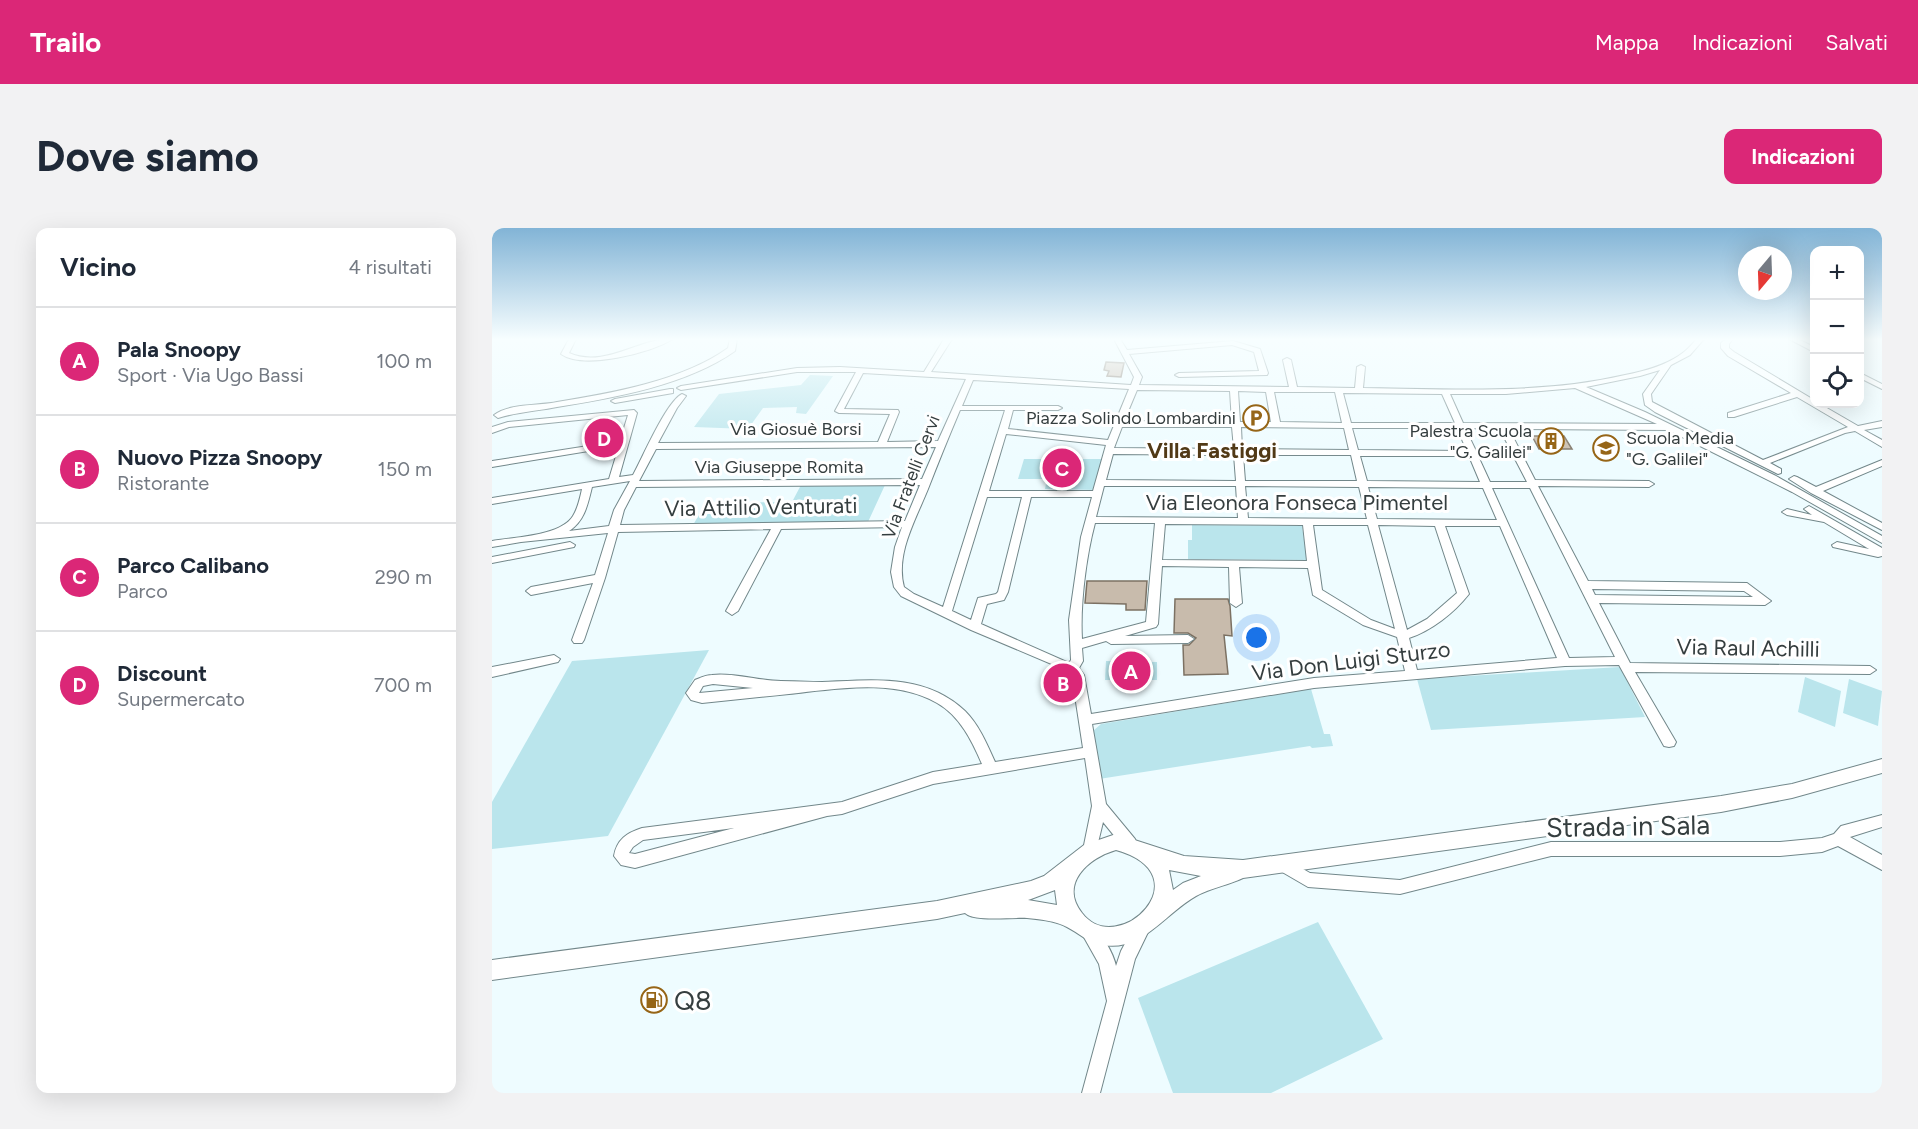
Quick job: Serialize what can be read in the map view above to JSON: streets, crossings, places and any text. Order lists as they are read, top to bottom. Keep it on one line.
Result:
{"streets":{"street":["Via Giosuè Borsi","Via Giuseppe Romita","Via Fratelli Cervi","Via Eleonora Fonseca Pimentel","Via Attilio Venturati","Via Raul Achilli","Via Don Luigi Sturzo","Strada in Sala"]},"crossings":[["Via Giosuè Borsi","Via Fratelli Cervi"],["Via Giuseppe Romita","Via Fratelli Cervi"],["Via Fratelli Cervi","Via Attilio Venturati"],["Via Raul Achilli","Via Don Luigi Sturzo"]],"districts":["Villa Fastiggi"],"places":{"parking":["Piazza Solindo Lombardini"],"building":["Palestra Scuola \"G. Galilei\""],"school or university":["Scuola Media \"G. Galilei\""],"fuel station":["Q8"]},"north":"bottom","page":{"header":"Trailo","nav":["Mappa","Indicazioni","Salvati"],"buttons":"Indicazioni","title":"Dove siamo","heading":["Vicino","4 risultati"],"map_buttons":["+","−"],"list":[{"mark":"A","name":"Pala Snoopy","note":"Sport · Via Ugo Bassi","value":"100 m"},{"mark":"B","name":"Nuovo Pizza Snoopy","note":"Ristorante","value":"150 m"},{"mark":"C","name":"Parco Calibano","note":"Parco","value":"290 m"},{"mark":"D","name":"Discount","note":"Supermercato","value":"700 m"}],"pins":["D","C","A","B"]}}
